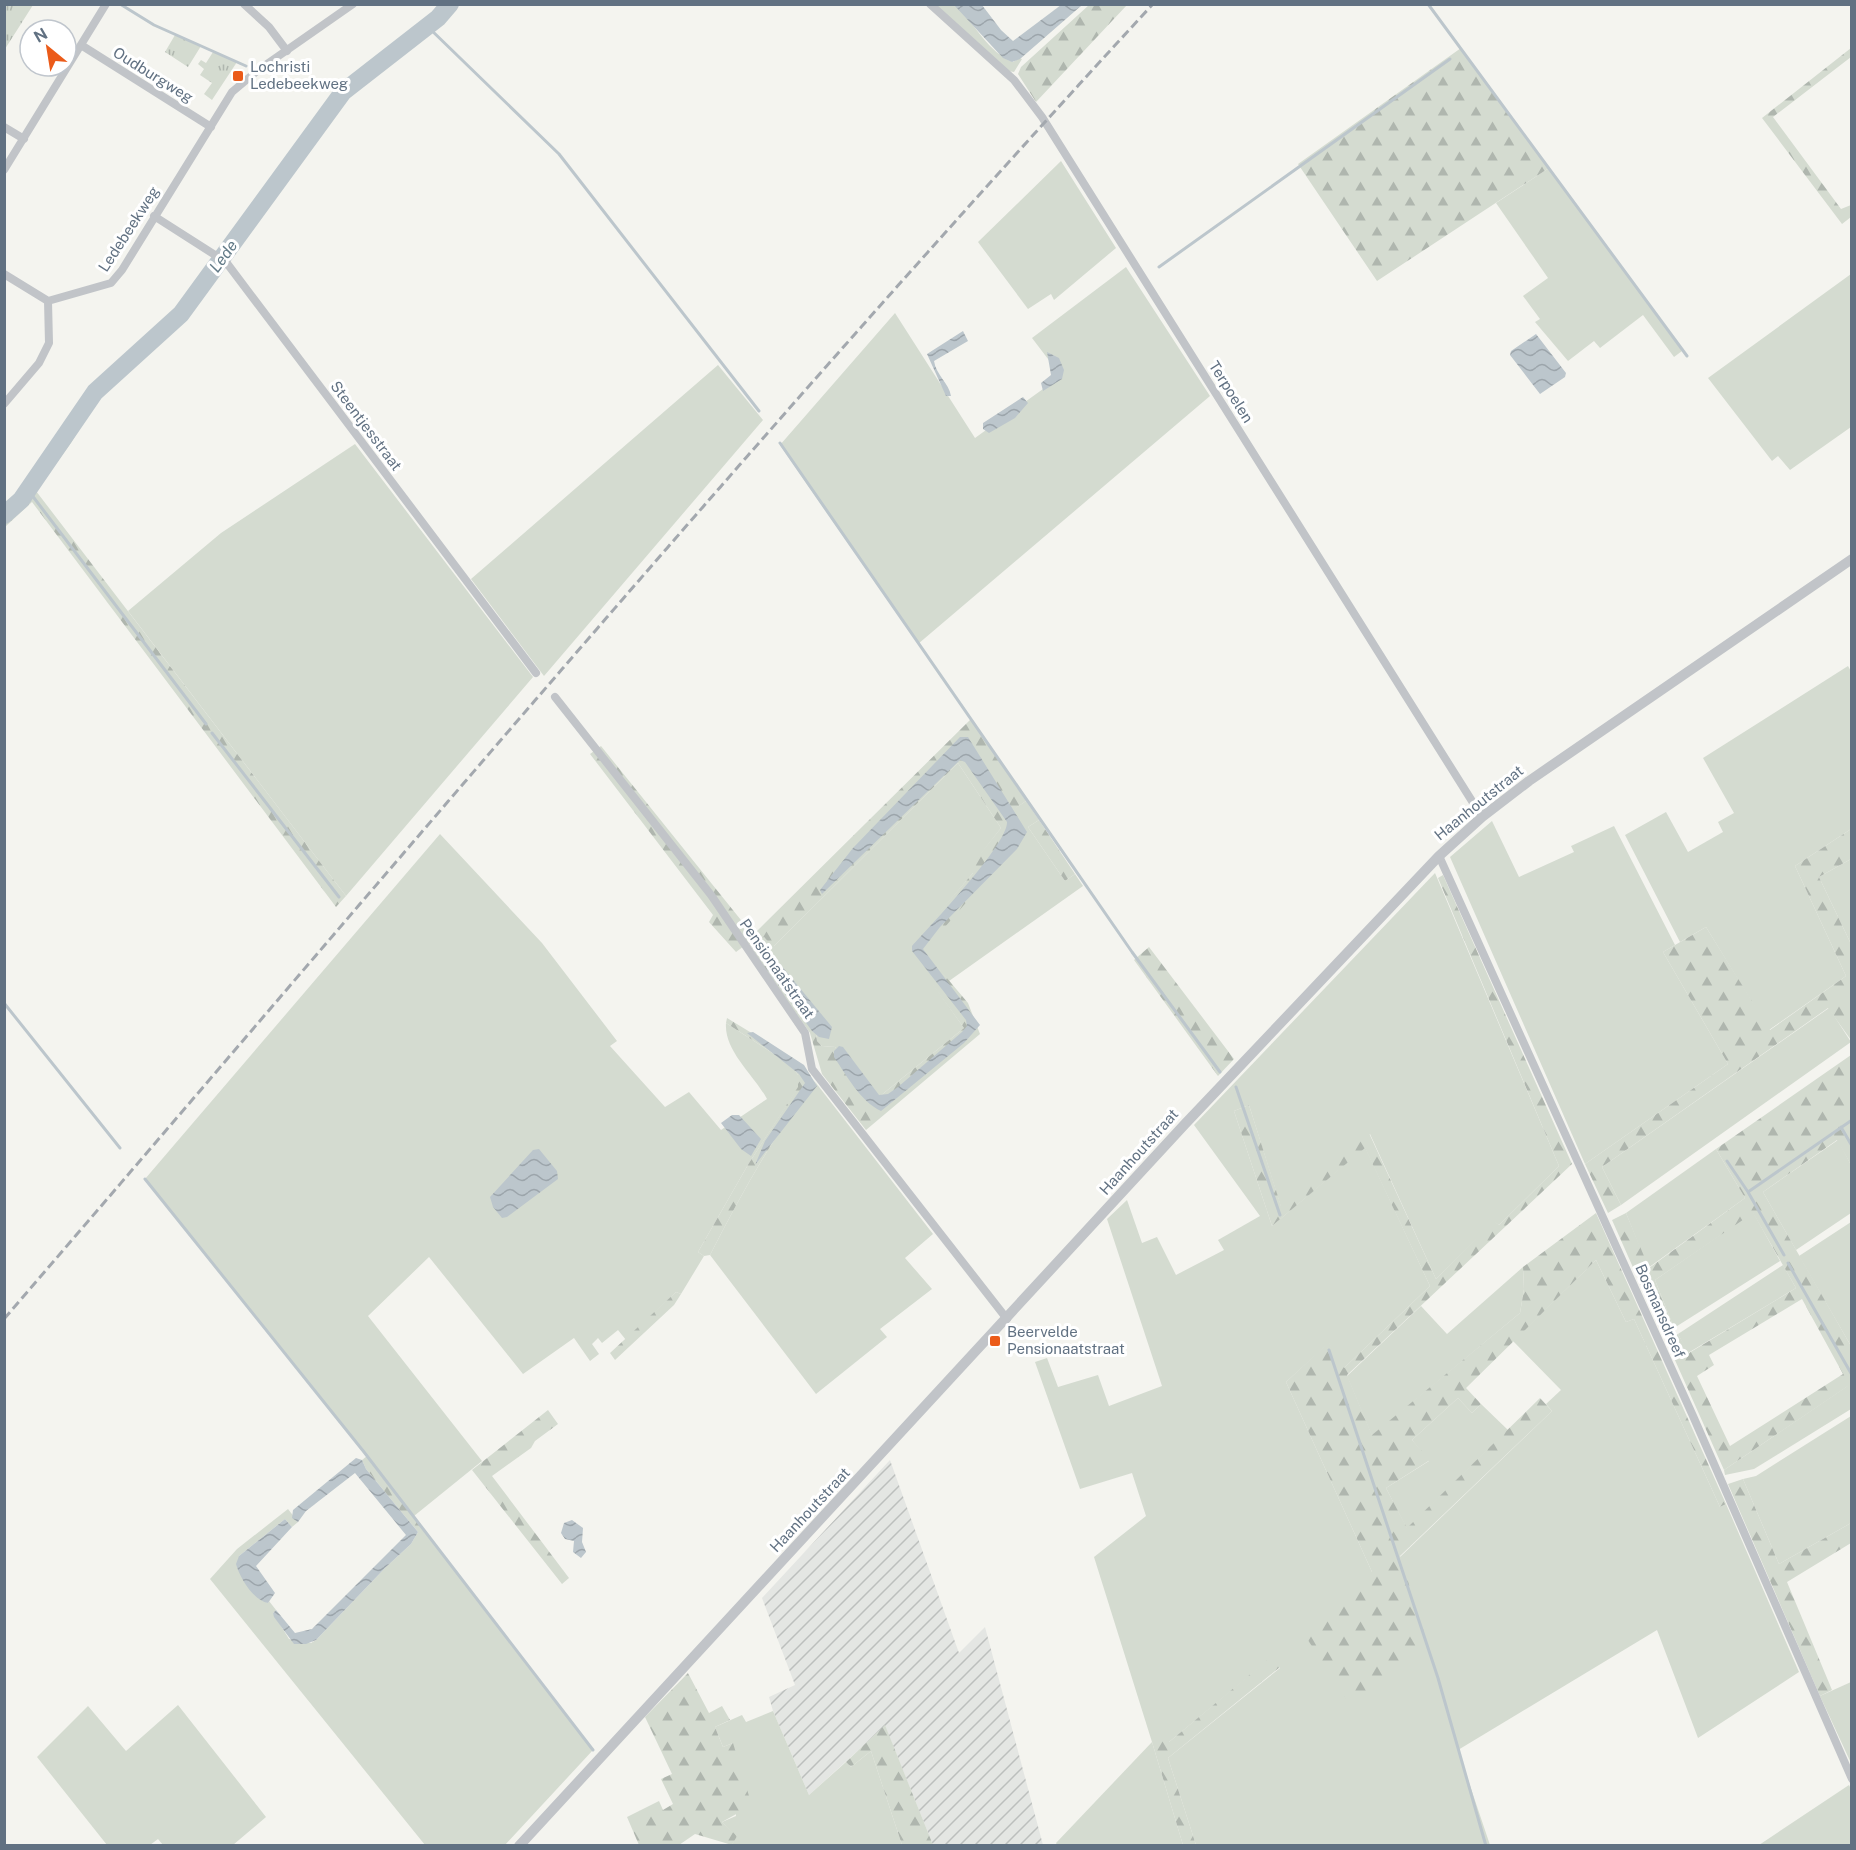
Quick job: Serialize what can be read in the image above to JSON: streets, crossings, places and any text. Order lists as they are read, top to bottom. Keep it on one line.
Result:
{"streets":{"street":["Oudburgweg","Ledebeekweg","Terpoelen","Steentjesstraat","Haanhoutstraat","Pensionaatstraat","Bosmansdreef"]},"crossings":[["Oudburgweg","Ledebeekweg"],["Ledebeekweg","Steentjesstraat"],["Terpoelen","Haanhoutstraat"],["Haanhoutstraat","Pensionaatstraat"],["Haanhoutstraat","Bosmansdreef"]],"water":["Lede"],"places":{"transit":["Lochristi Ledebeekweg","Beervelde Pensionaatstraat"]},"north":"top left"}
